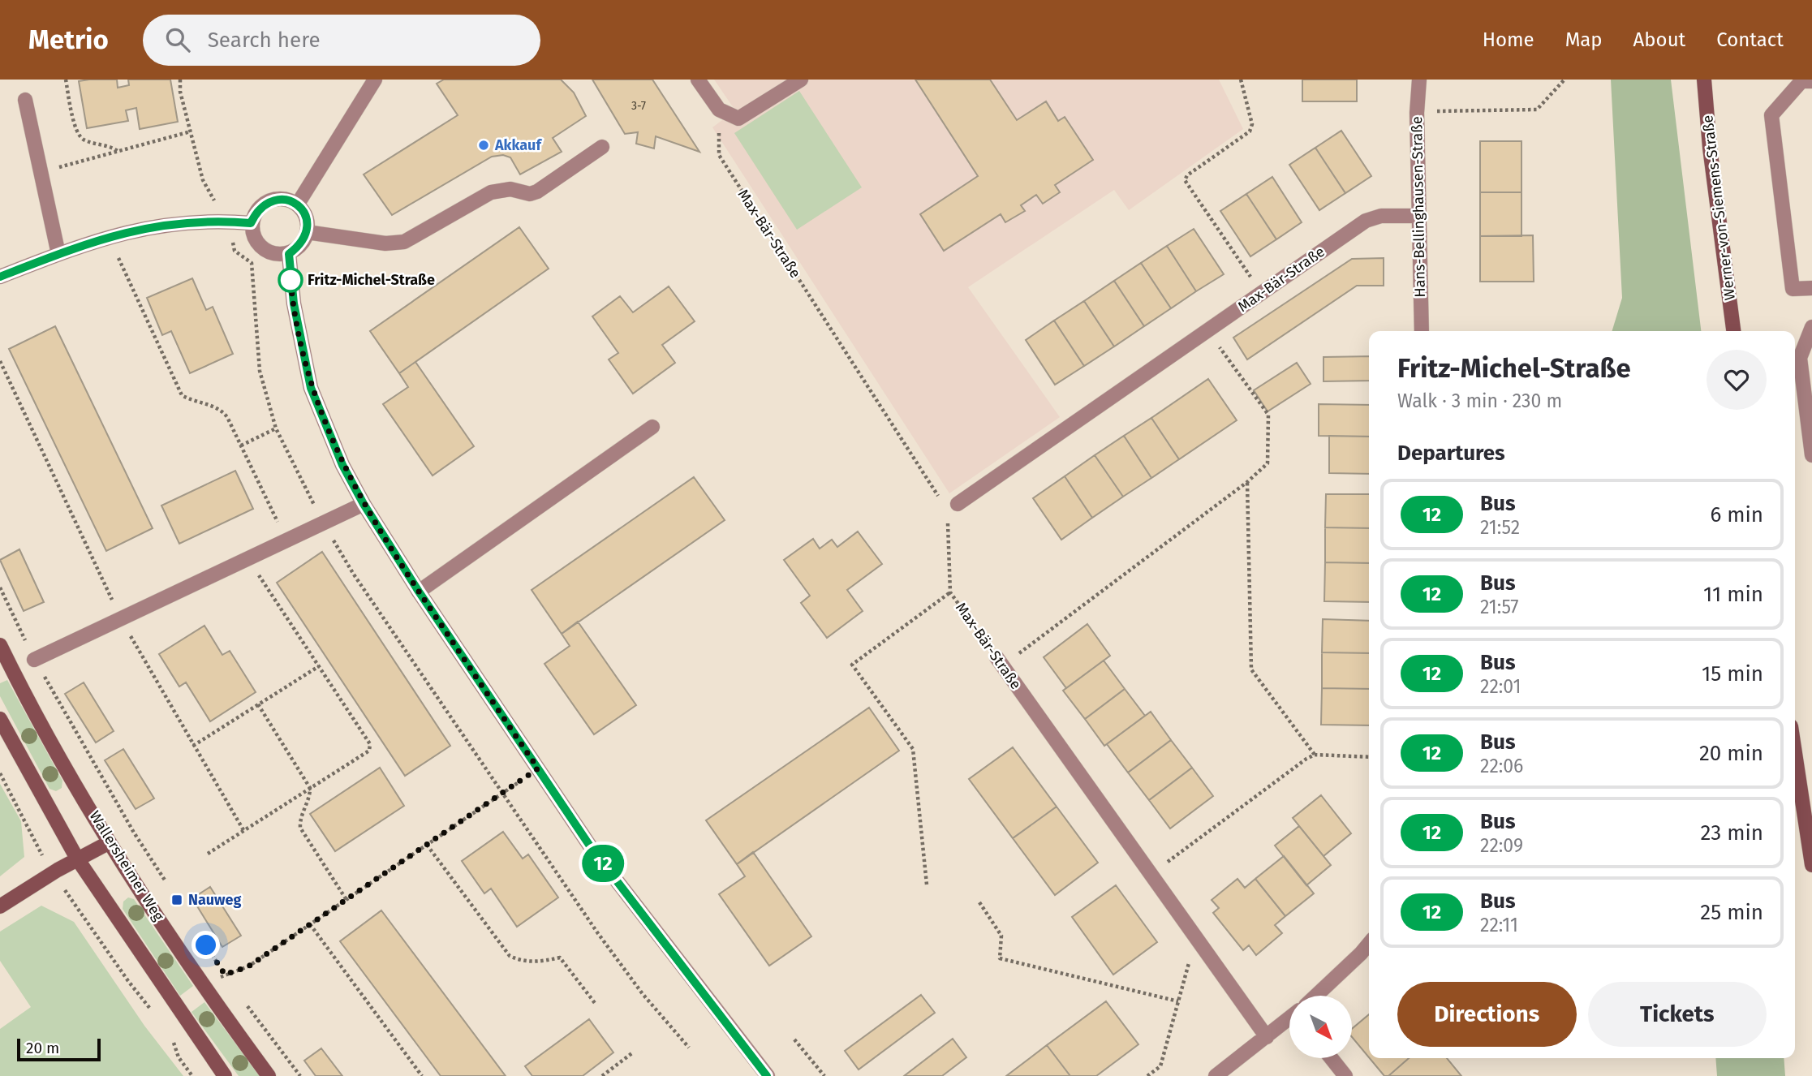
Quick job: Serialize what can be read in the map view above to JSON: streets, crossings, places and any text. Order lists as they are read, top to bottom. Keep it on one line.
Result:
{"streets":{"street":["Hans-Bellinghausen-Straße","Werner-von-Siemens-Straße","Max-Bär-Straße","Wallersheimer Weg"]},"crossings":[["Hans-Bellinghausen-Straße","Max-Bär-Straße"]],"places":{"other":["Akkauf","Fritz-Michel-Straße"],"transit":["Nauweg"]},"lines":["bus line 12"],"house_numbers":["3-7"],"scale_bar":"20 m","north":"bottom right","page":{"header":"Metrio","search":"Search here","nav":["Home","Map","About","Contact"],"on_map":"12","heading":[["Fritz-Michel-Straße","Walk · 3 min · 230 m"],"Departures"],"list":[{"mark":"12","name":"Bus","note":"21:52","value":"6 min"},{"mark":"12","name":"Bus","note":"21:57","value":"11 min"},{"mark":"12","name":"Bus","note":"22:01","value":"15 min"},{"mark":"12","name":"Bus","note":"22:06","value":"20 min"},{"mark":"12","name":"Bus","note":"22:09","value":"23 min"},{"mark":"12","name":"Bus","note":"22:11","value":"25 min"}],"buttons":["Directions","Tickets"],"scale":"20 m"}}
